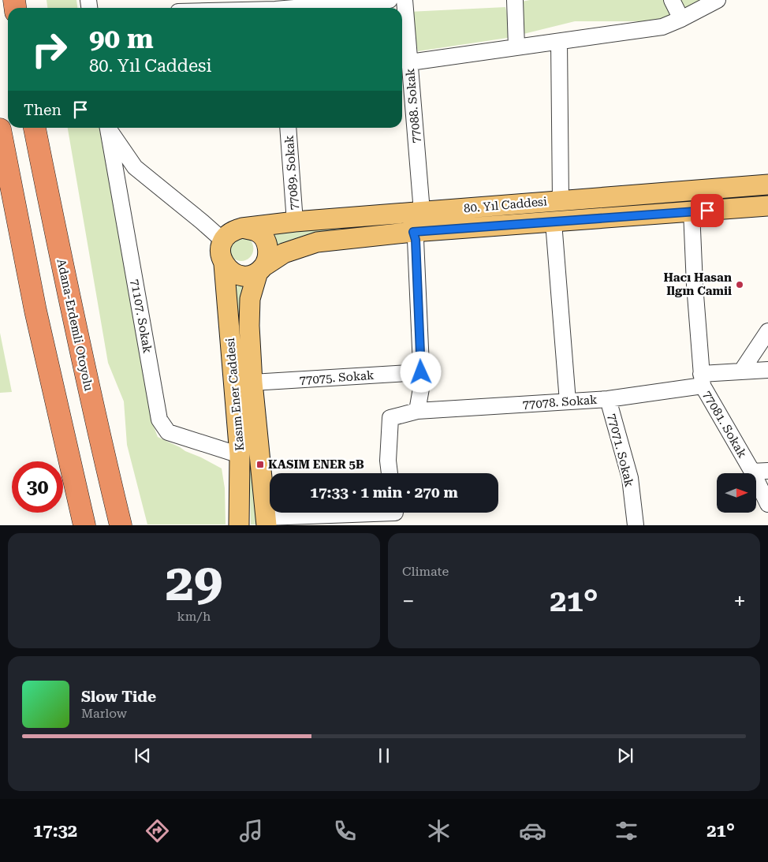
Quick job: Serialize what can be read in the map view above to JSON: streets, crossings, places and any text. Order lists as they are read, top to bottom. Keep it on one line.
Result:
{"streets":{"highway":["Adana-Erdemli Otoyolu"],"main road":["80. Yıl Caddesi","Kasım Ener Caddesi"],"street":["77088. Sokak","77089. Sokak","71107. Sokak","77075. Sokak","77078. Sokak","77081. Sokak","77071. Sokak"]},"crossings":[["77088. Sokak","80. Yıl Caddesi"],["77089. Sokak","80. Yıl Caddesi"],["80. Yıl Caddesi","Kasım Ener Caddesi"],["71107. Sokak","Kasım Ener Caddesi"],["77075. Sokak","Kasım Ener Caddesi"],["77078. Sokak","77081. Sokak"],["77078. Sokak","77071. Sokak"]],"places":{"other":["Hacı Hasan Ilgın Camii"],"transit":["KASIM ENER 5B"]},"north":"right","page":{"turn":["90 m","80. Yıl Caddesi"],"then":"Then","limit":"30","trip":"17:33 · 1 min · 270 m","tile":[["29","km/h"],"Climate"],"heat":["−","21°","+"],"song":["Slow Tide","Marlow"],"tabs":["17:32","21°"]}}
